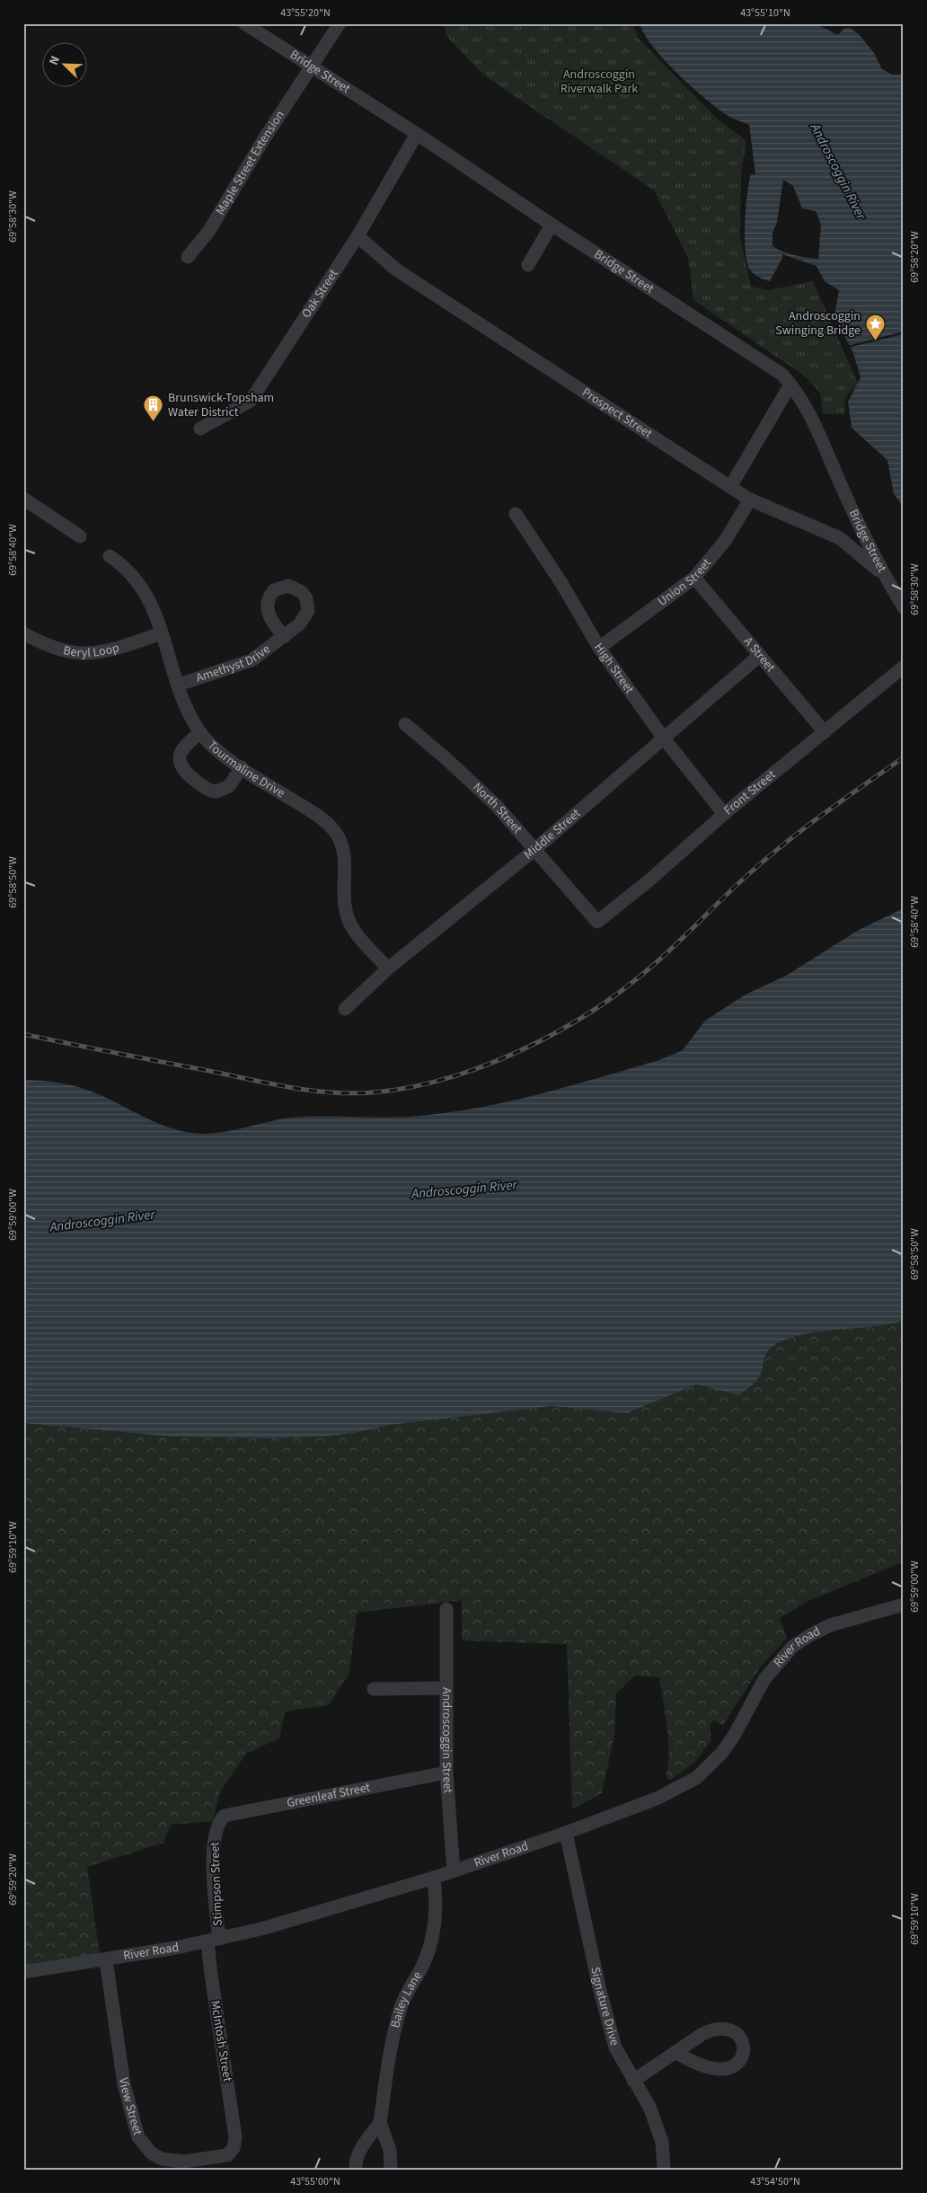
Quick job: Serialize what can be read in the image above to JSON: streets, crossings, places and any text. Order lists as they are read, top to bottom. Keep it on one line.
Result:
{"streets":{"street":["Bridge Street","Maple Street Extension","Oak Street","Prospect Street","Union Street","Beryl Loop","A Street","Amethyst Drive","High Street","Tourmaline Drive","Front Street","North Street","Middle Street","River Road","Androscoggin Street","Greenleaf Street","Stimpson Street","Bailey Lane","Signature Drive","McIntosh Street","View Street"]},"crossings":[["Bridge Street","Maple Street Extension"],["Bridge Street","Oak Street"],["Bridge Street","Prospect Street"],["Oak Street","Prospect Street"],["Prospect Street","Union Street"],["Union Street","A Street"],["Union Street","High Street"],["Beryl Loop","Tourmaline Drive"],["A Street","Front Street"],["A Street","Middle Street"],["Amethyst Drive","Tourmaline Drive"],["High Street","Front Street"],["High Street","Middle Street"],["Tourmaline Drive","Middle Street"],["Front Street","North Street"],["North Street","Middle Street"],["River Road","Androscoggin Street"],["River Road","Stimpson Street"],["River Road","Bailey Lane"],["River Road","Signature Drive"],["River Road","McIntosh Street"],["River Road","View Street"],["Androscoggin Street","Greenleaf Street"],["Greenleaf Street","Stimpson Street"],["Stimpson Street","McIntosh Street"],["McIntosh Street","View Street"]],"water":["Androscoggin River"],"parks":["Androscoggin Riverwalk Park"],"places":{"place":["Androscoggin Swinging Bridge"],"building":["Brunswick-Topsham Water District"]},"north":"top left","coordinates":["43°55'20\"N","43°55'10\"N","69°58'30\"W","69°58'20\"W","69°58'40\"W","69°58'50\"W","69°59'00\"W","69°59'10\"W","69°59'20\"W","43°55'00\"N","43°54'50\"N"]}
